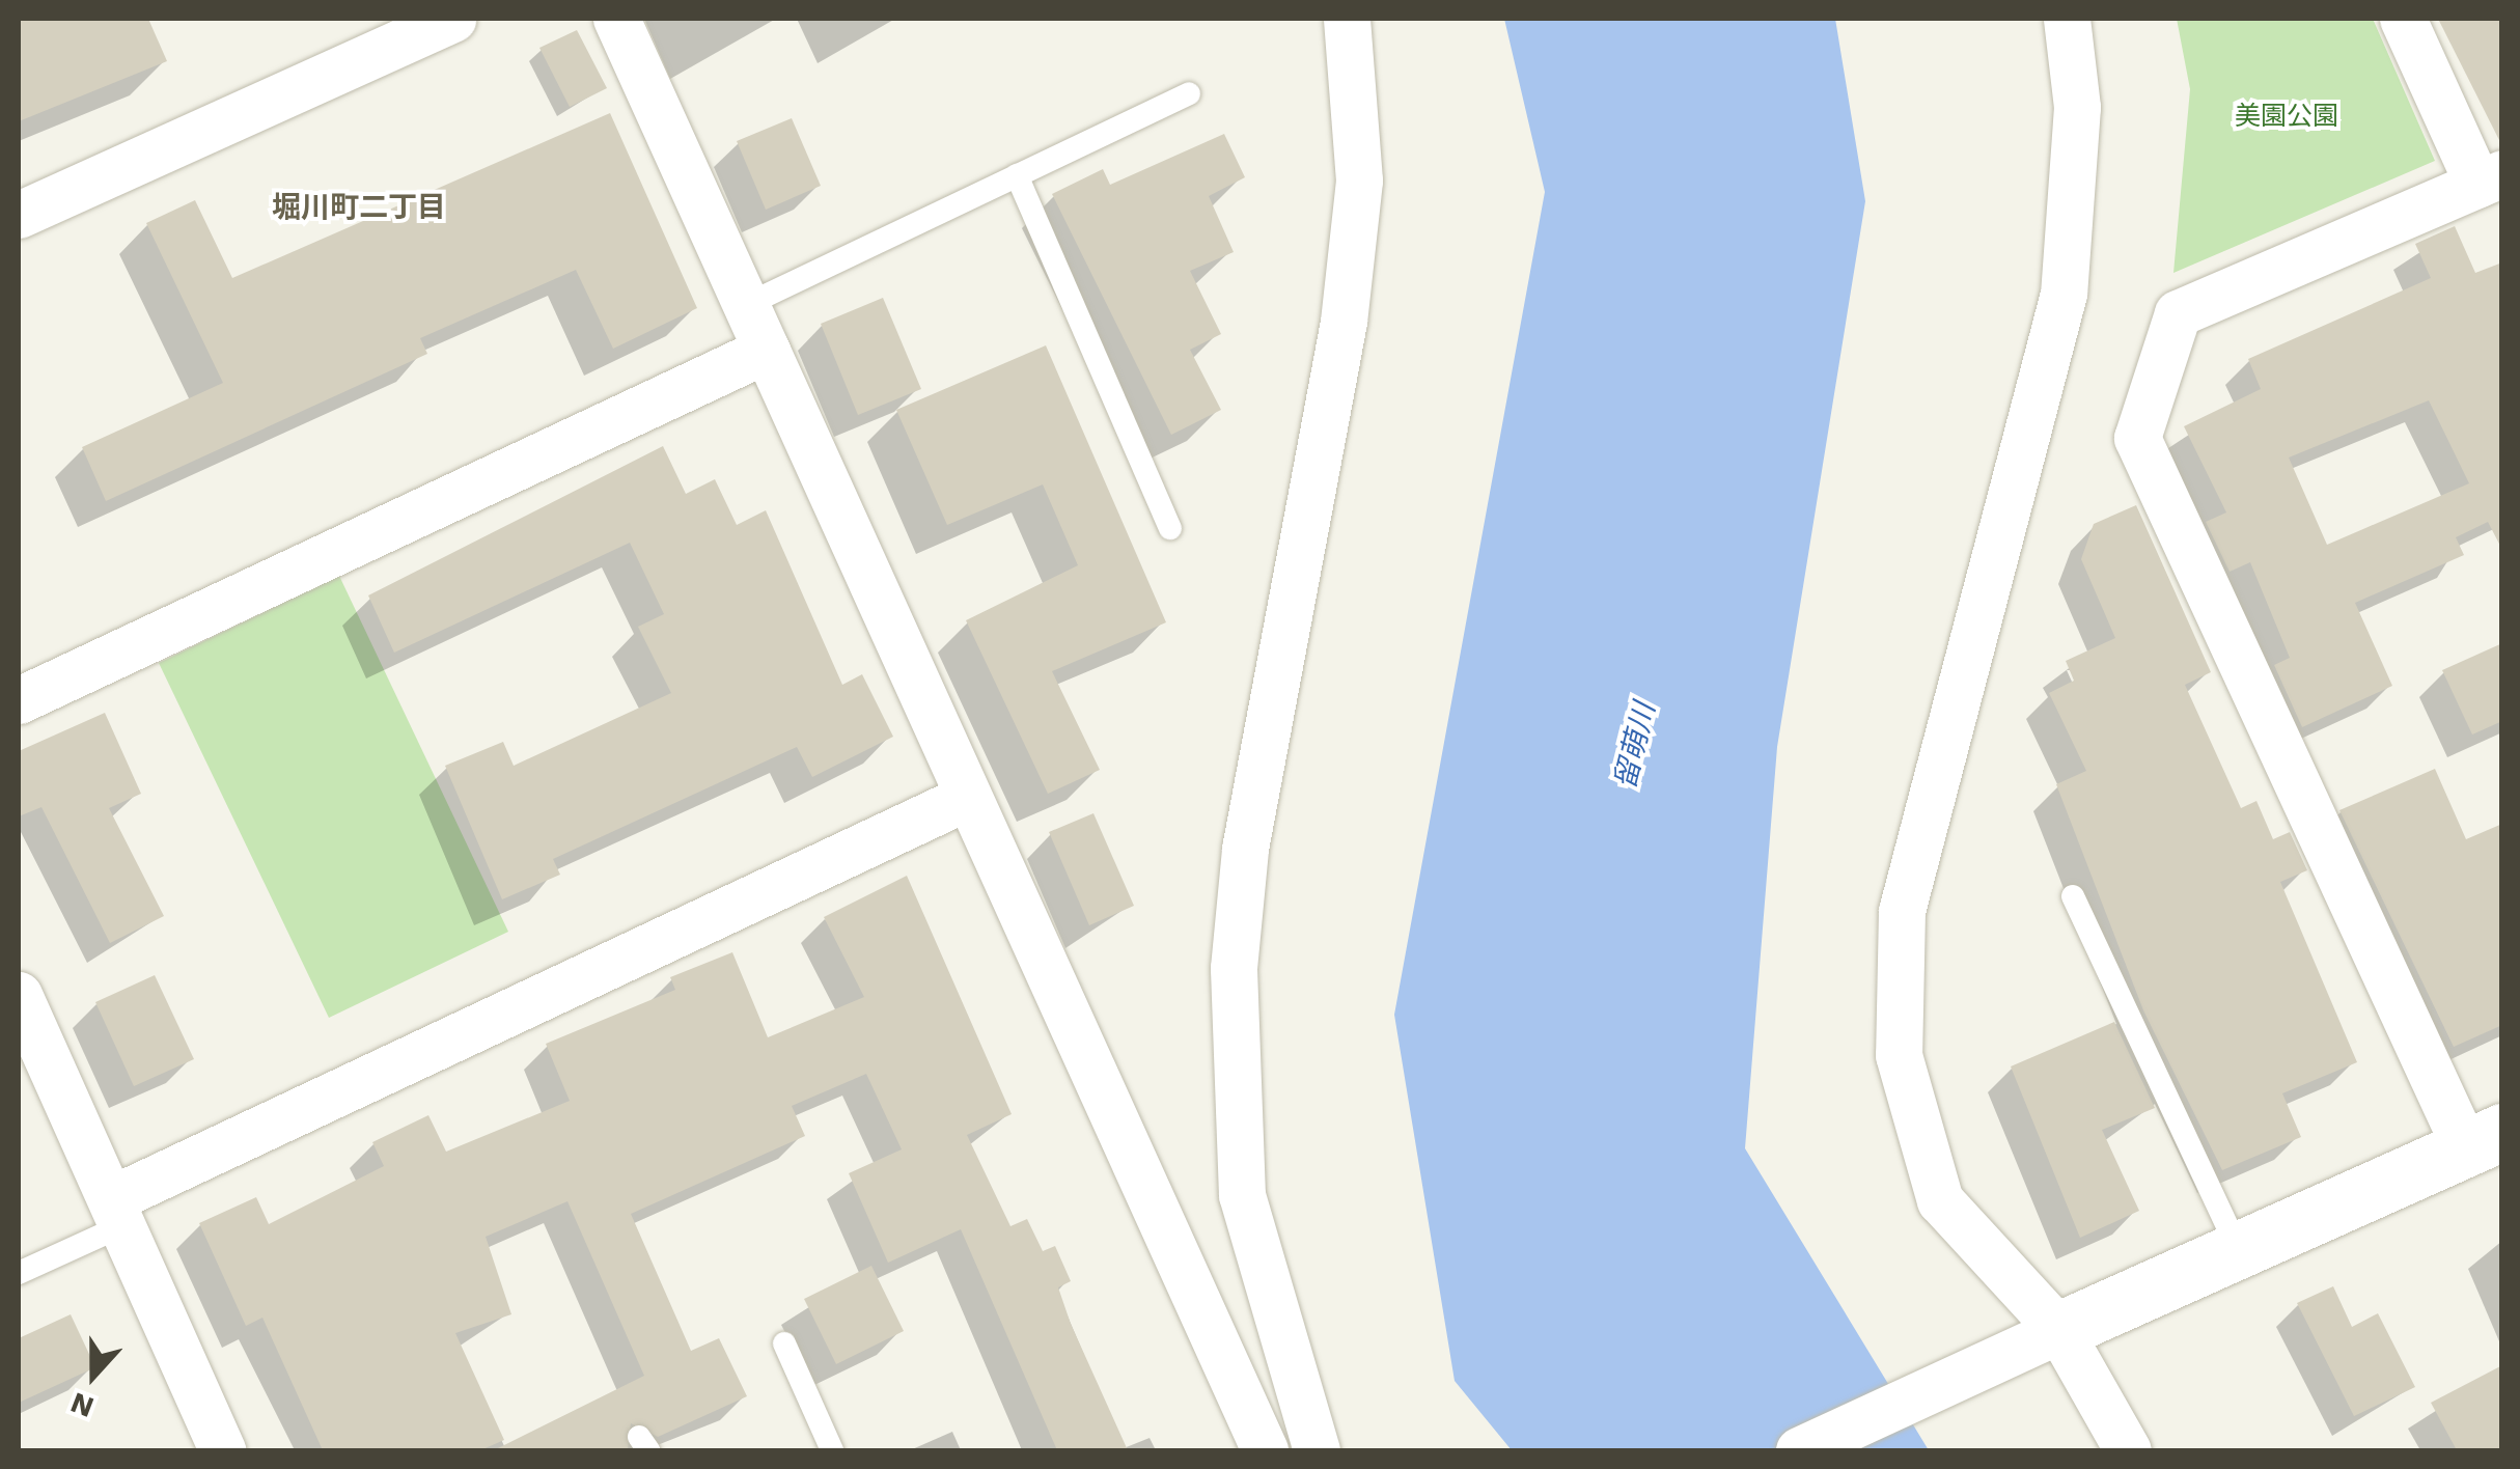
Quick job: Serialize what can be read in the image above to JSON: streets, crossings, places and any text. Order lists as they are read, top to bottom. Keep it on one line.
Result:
{"districts":["堀川町二丁目"],"water":["留萌川"],"parks":["美園公園"],"north":"bottom"}
